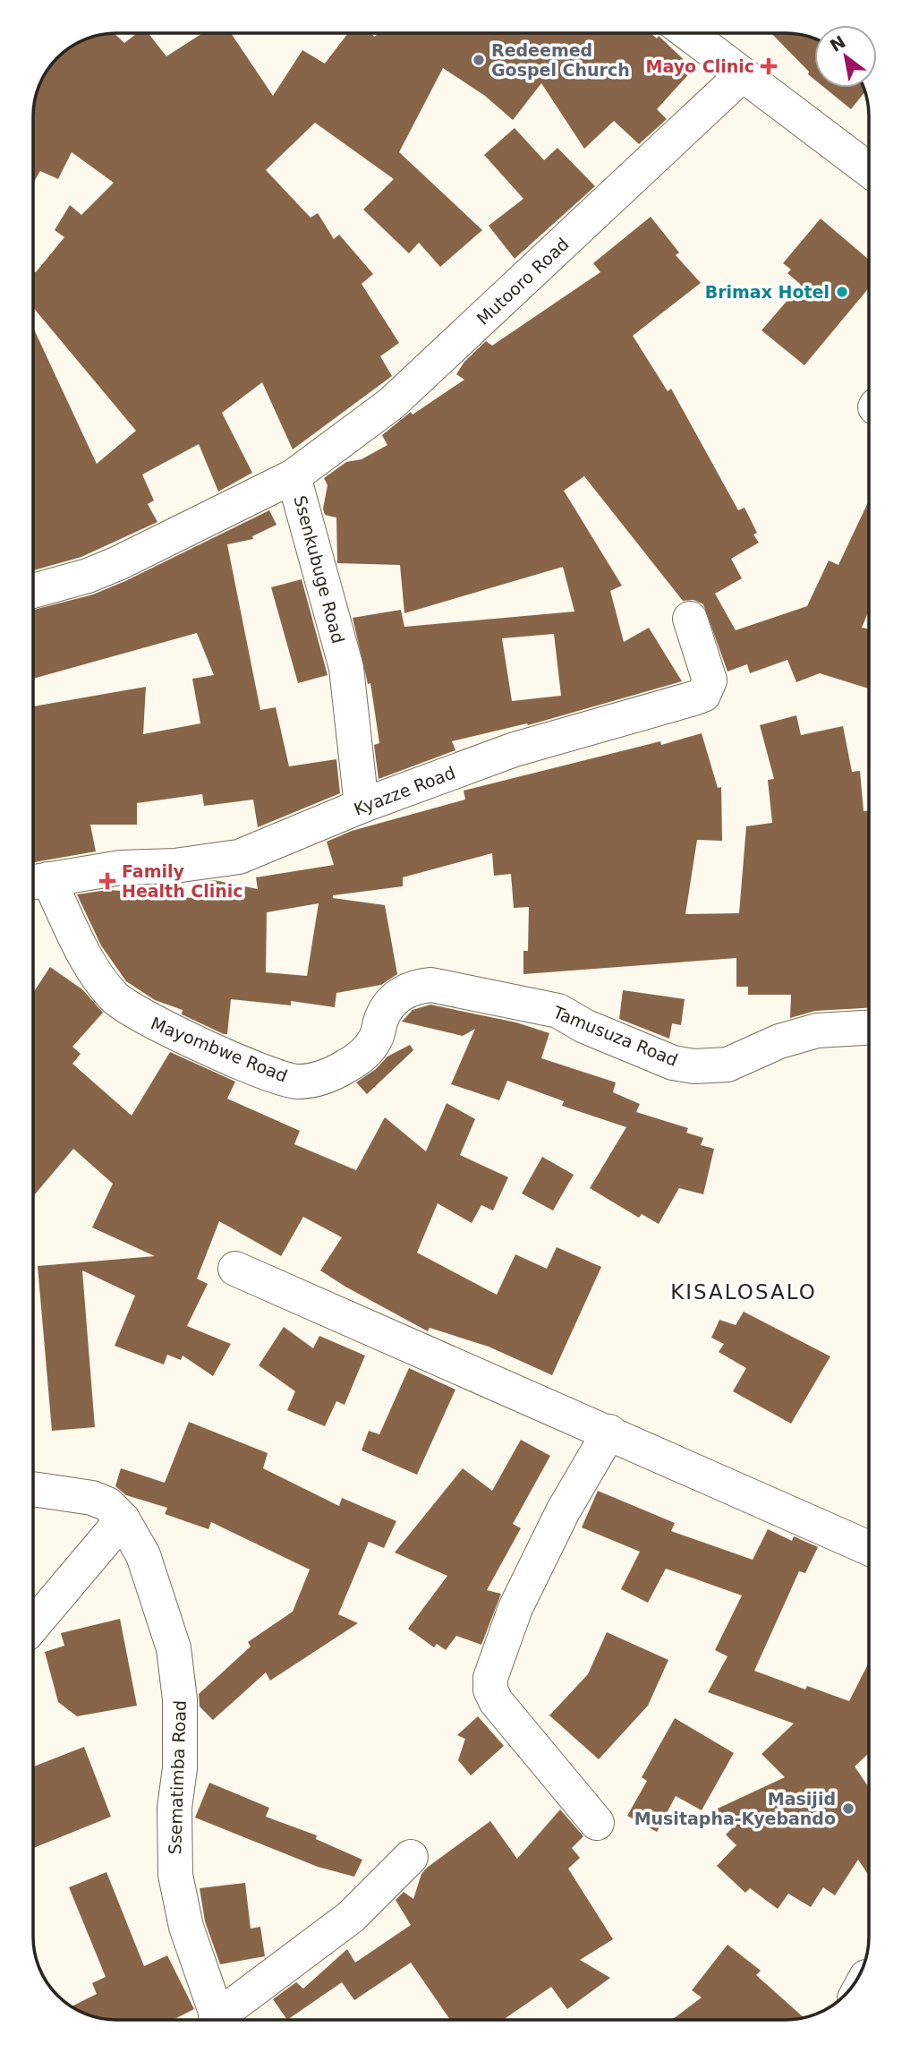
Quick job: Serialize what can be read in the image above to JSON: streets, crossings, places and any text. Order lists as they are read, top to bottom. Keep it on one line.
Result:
{"streets":{"street":["Mutooro Road","Ssenkubuge Road","Kyazze Road","Tamusuza Road","Mayombwe Road","Ssematimba Road"]},"crossings":[["Mutooro Road","Ssenkubuge Road"],["Ssenkubuge Road","Kyazze Road"],["Kyazze Road","Mayombwe Road"],["Tamusuza Road","Mayombwe Road"]],"districts":["KISALOSALO"],"places":{"other":["Redeemed Gospel Church","Brimax Hotel","Masijid Musitapha-Kyebando"],"health":["Mayo Clinic","Family Health Clinic"]},"north":"top left"}
